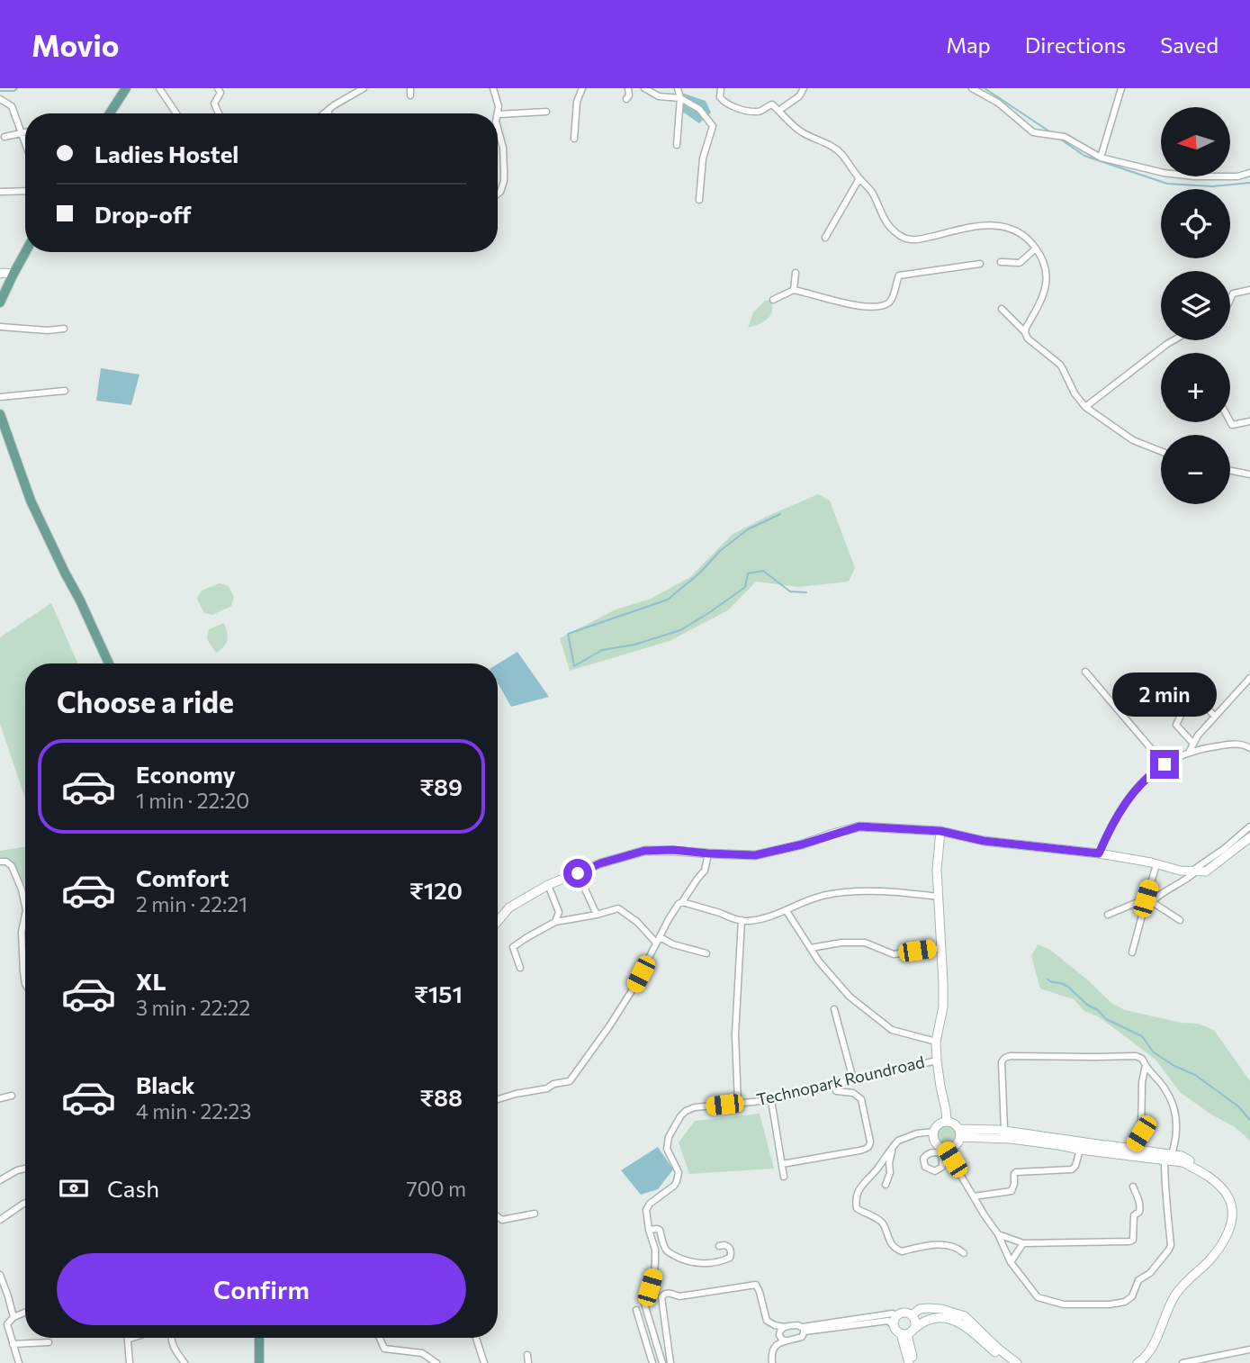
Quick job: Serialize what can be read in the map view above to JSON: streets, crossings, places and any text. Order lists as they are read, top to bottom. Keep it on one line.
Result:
{"streets":{"street":["Technopark Roundroad"]},"north":"left","page":{"header":"Movio","nav":["Map","Directions","Saved"],"map_buttons":["+","−"],"banner":["Ladies Hostel","Drop-off"],"heading":"Choose a ride","bubble":"2 min","list":[{"name":"Economy","note":"1 min · 22:20","value":"₹89"},{"name":"Comfort","note":"2 min · 22:21","value":"₹120"},{"name":"XL","note":"3 min · 22:22","value":"₹151"},{"name":"Black","note":"4 min · 22:23","value":"₹88"}],"pay":["Cash","700 m"],"buttons":"Confirm"}}
